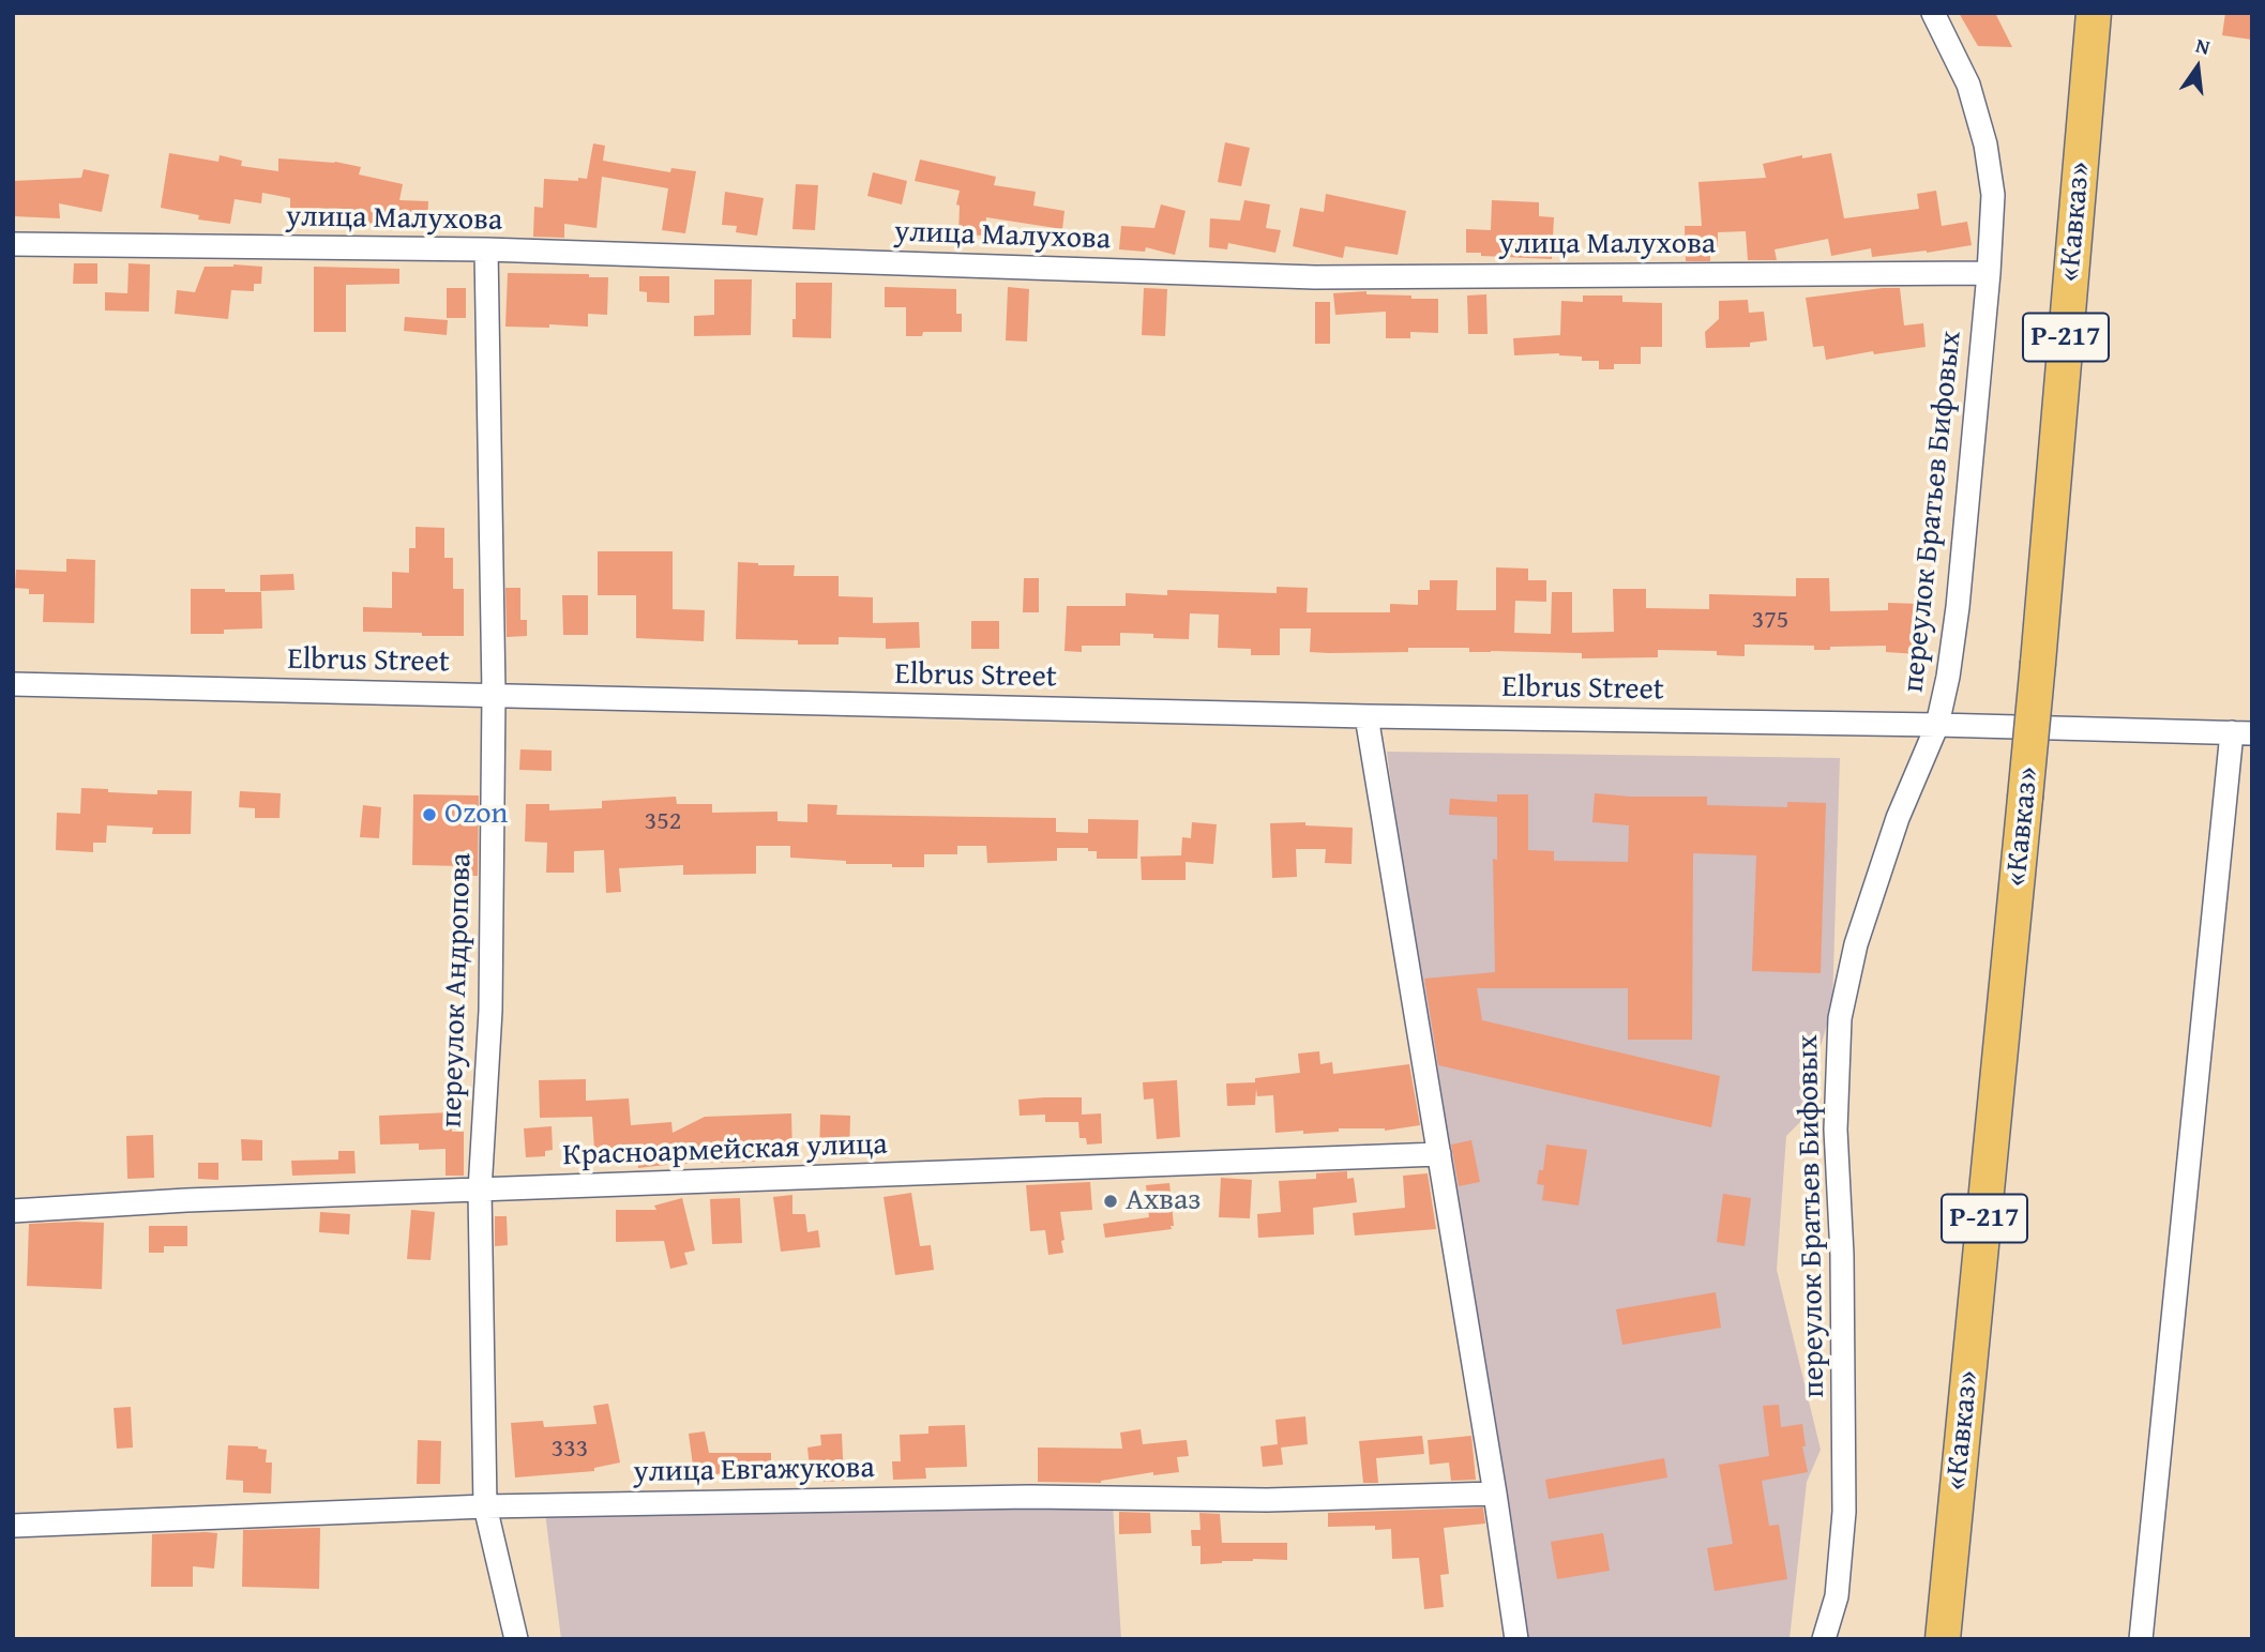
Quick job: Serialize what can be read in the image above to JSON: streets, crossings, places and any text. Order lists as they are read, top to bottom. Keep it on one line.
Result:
{"streets":{"highway":["«Кавказ»","Р-217"],"street":["улица Малухова","переулок Братьев Бифовых","Elbrus Street","переулок Андропова","Красноармейская улица","улица Евгажукова"]},"crossings":[["улица Малухова","переулок Братьев Бифовых"],["улица Малухова","переулок Андропова"],["переулок Братьев Бифовых","Elbrus Street"],["Elbrus Street","переулок Андропова"],["переулок Андропова","Красноармейская улица"],["переулок Андропова","улица Евгажукова"]],"places":["Ozon","Ахваз"],"house_numbers":["375","352","333"],"north":"top"}
